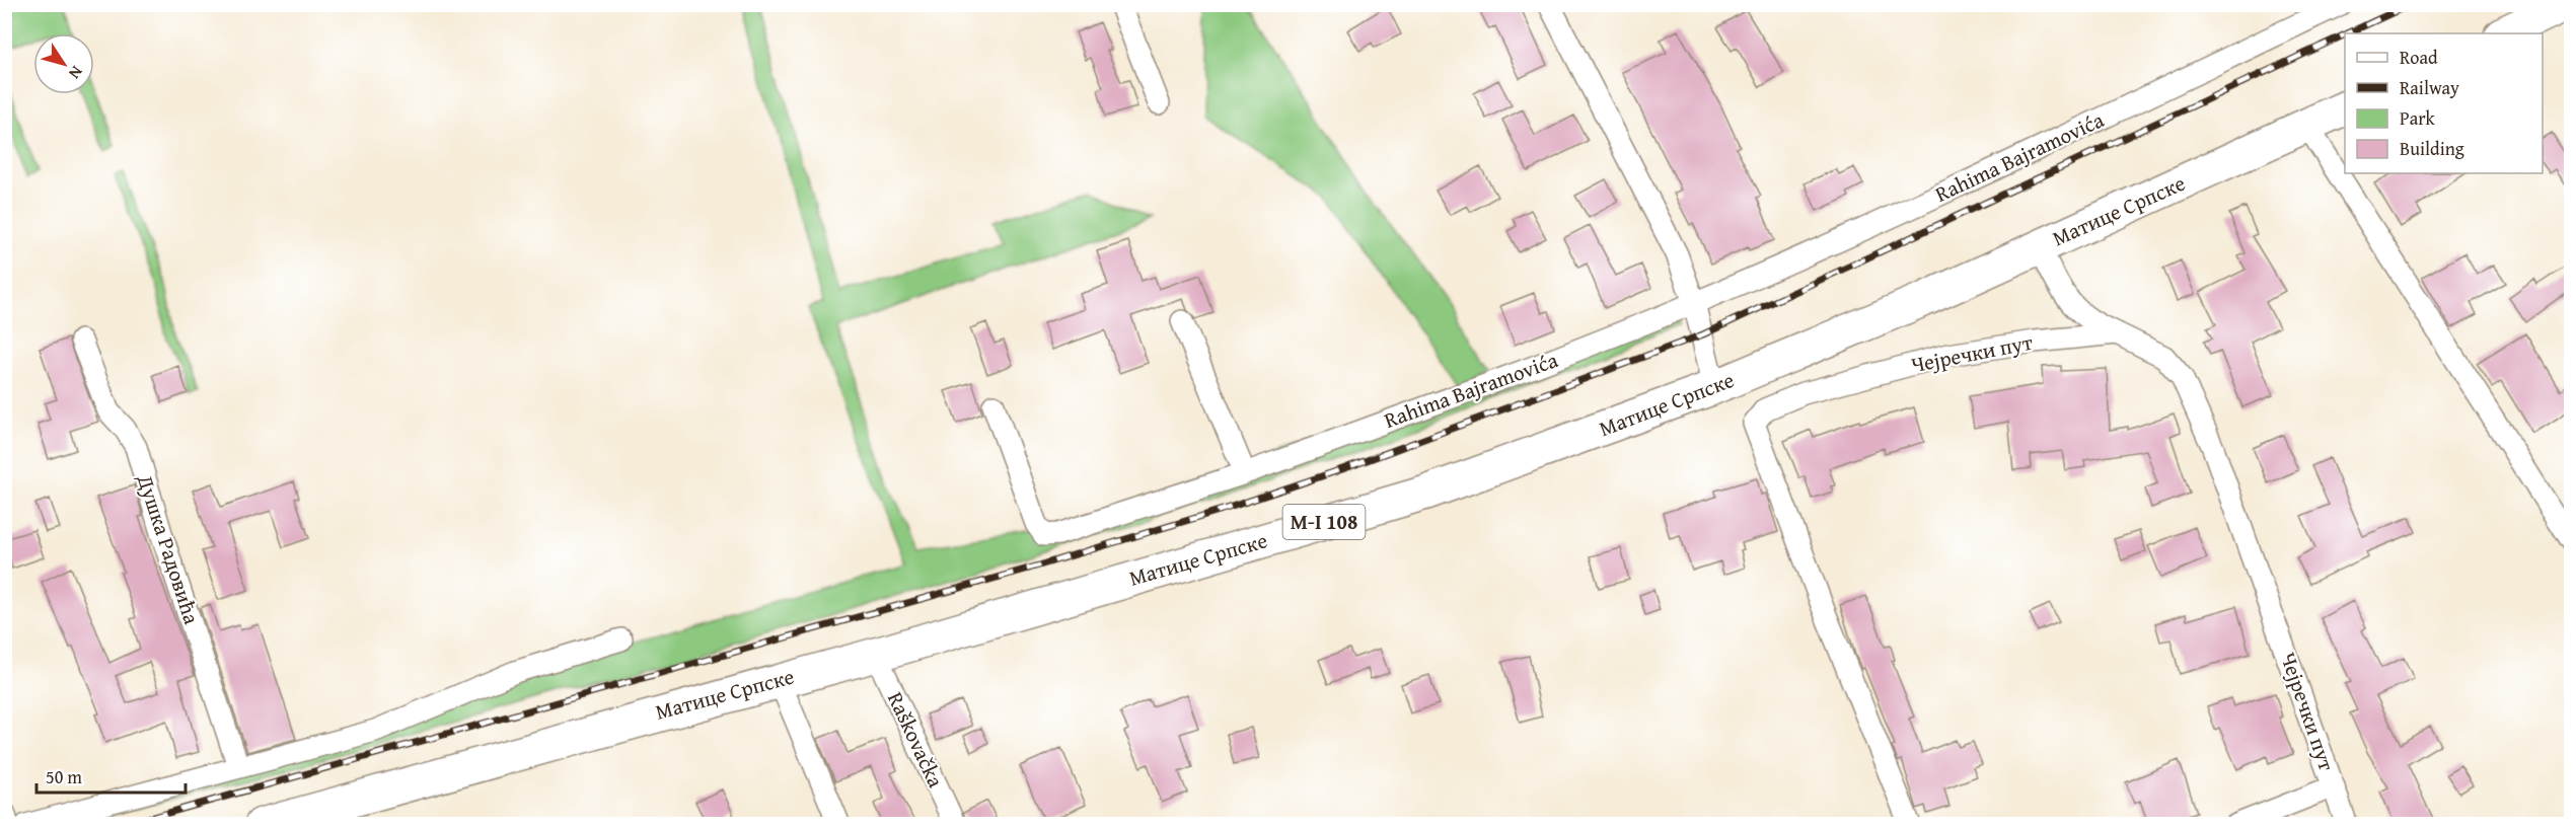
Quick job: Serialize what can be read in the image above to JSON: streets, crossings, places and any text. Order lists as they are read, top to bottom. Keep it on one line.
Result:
{"streets":{"main road":["Матице Српске","M-I 108"],"street":["Rahima Bajramovića","Чејречки пут","Душка Радовића","Raškovačka"]},"crossings":[["Матице Српске","Raškovačka"]],"legend":["Road","Railway","Park","Building"],"scale_bar":"50 m","north":"bottom right"}
